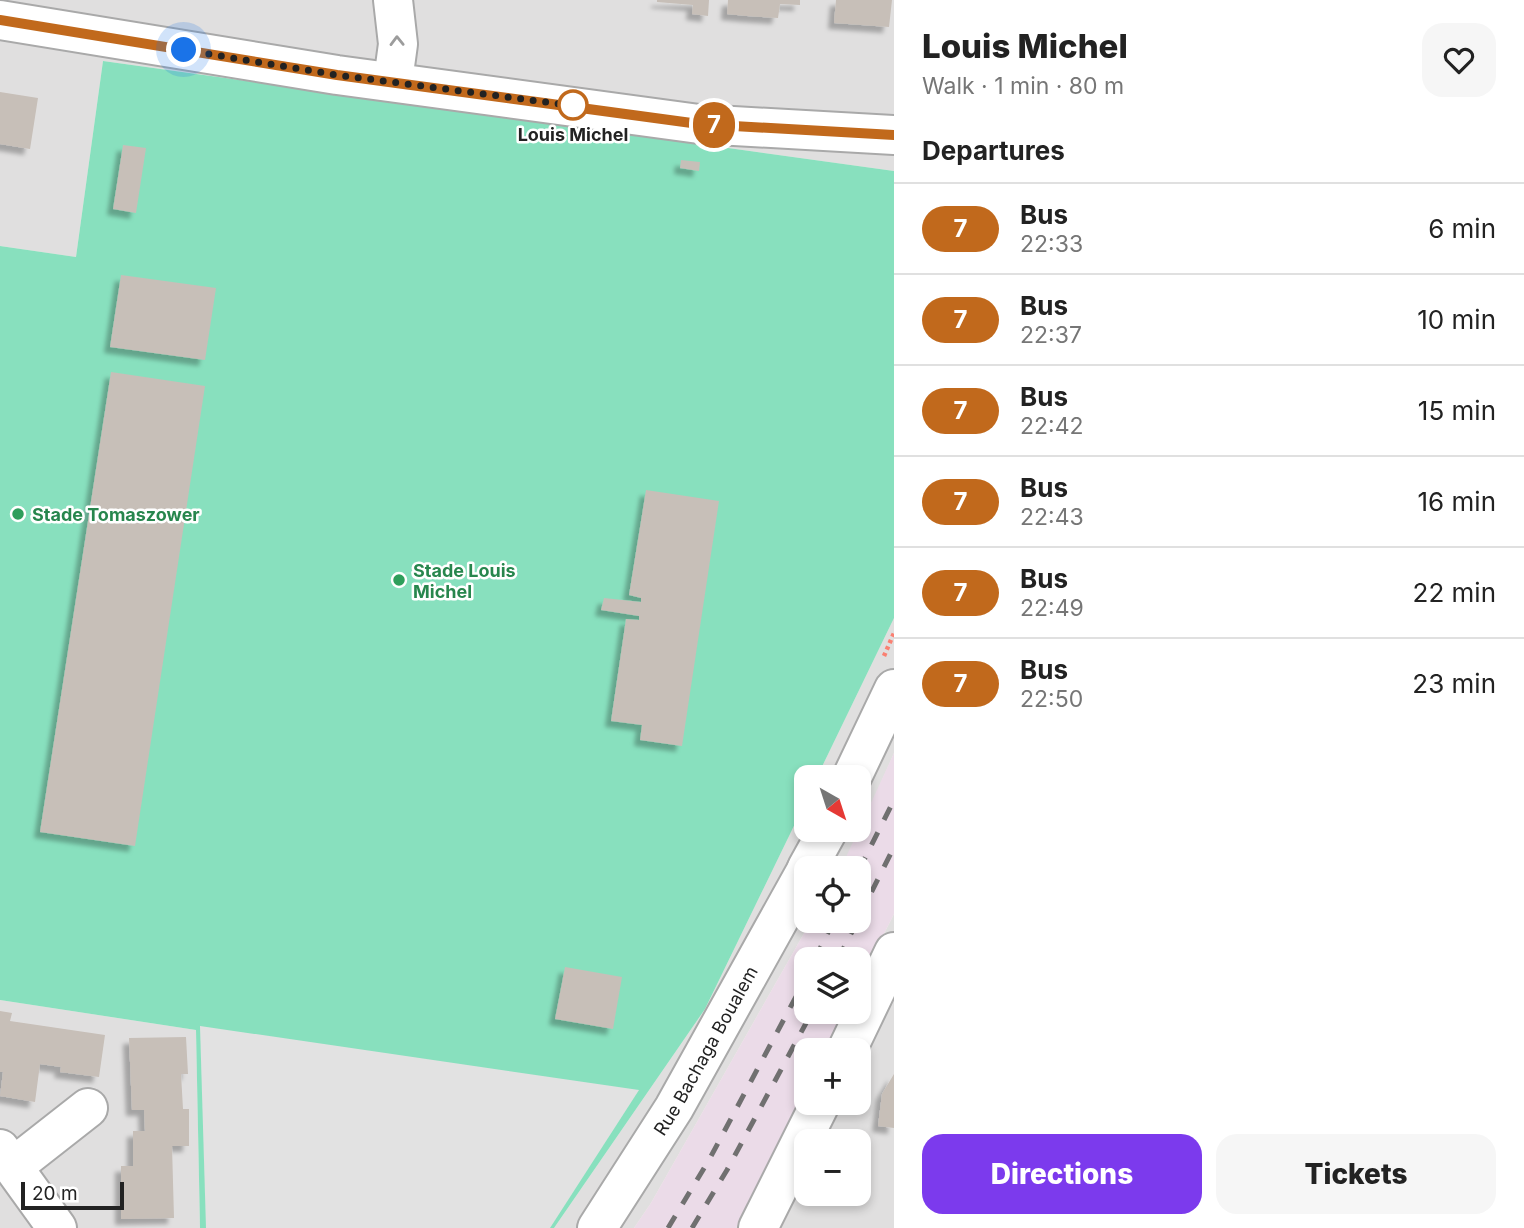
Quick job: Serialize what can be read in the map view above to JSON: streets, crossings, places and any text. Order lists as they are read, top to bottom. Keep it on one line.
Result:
{"streets":{"street":["Rue Bachaga Boualem"]},"places":["Louis Michel","Stade Tomaszower","Stade Louis Michel"],"lines":["bus line 7"],"scale_bar":"20 m","north":"bottom right","page":{"on_map":"7","heading":[["Louis Michel","Walk · 1 min · 80 m"],"Departures"],"list":[{"mark":"7","name":"Bus","note":"22:33","value":"6 min"},{"mark":"7","name":"Bus","note":"22:37","value":"10 min"},{"mark":"7","name":"Bus","note":"22:42","value":"15 min"},{"mark":"7","name":"Bus","note":"22:43","value":"16 min"},{"mark":"7","name":"Bus","note":"22:49","value":"22 min"},{"mark":"7","name":"Bus","note":"22:50","value":"23 min"}],"map_buttons":["+","−"],"buttons":["Directions","Tickets"],"scale":"20 m"}}
